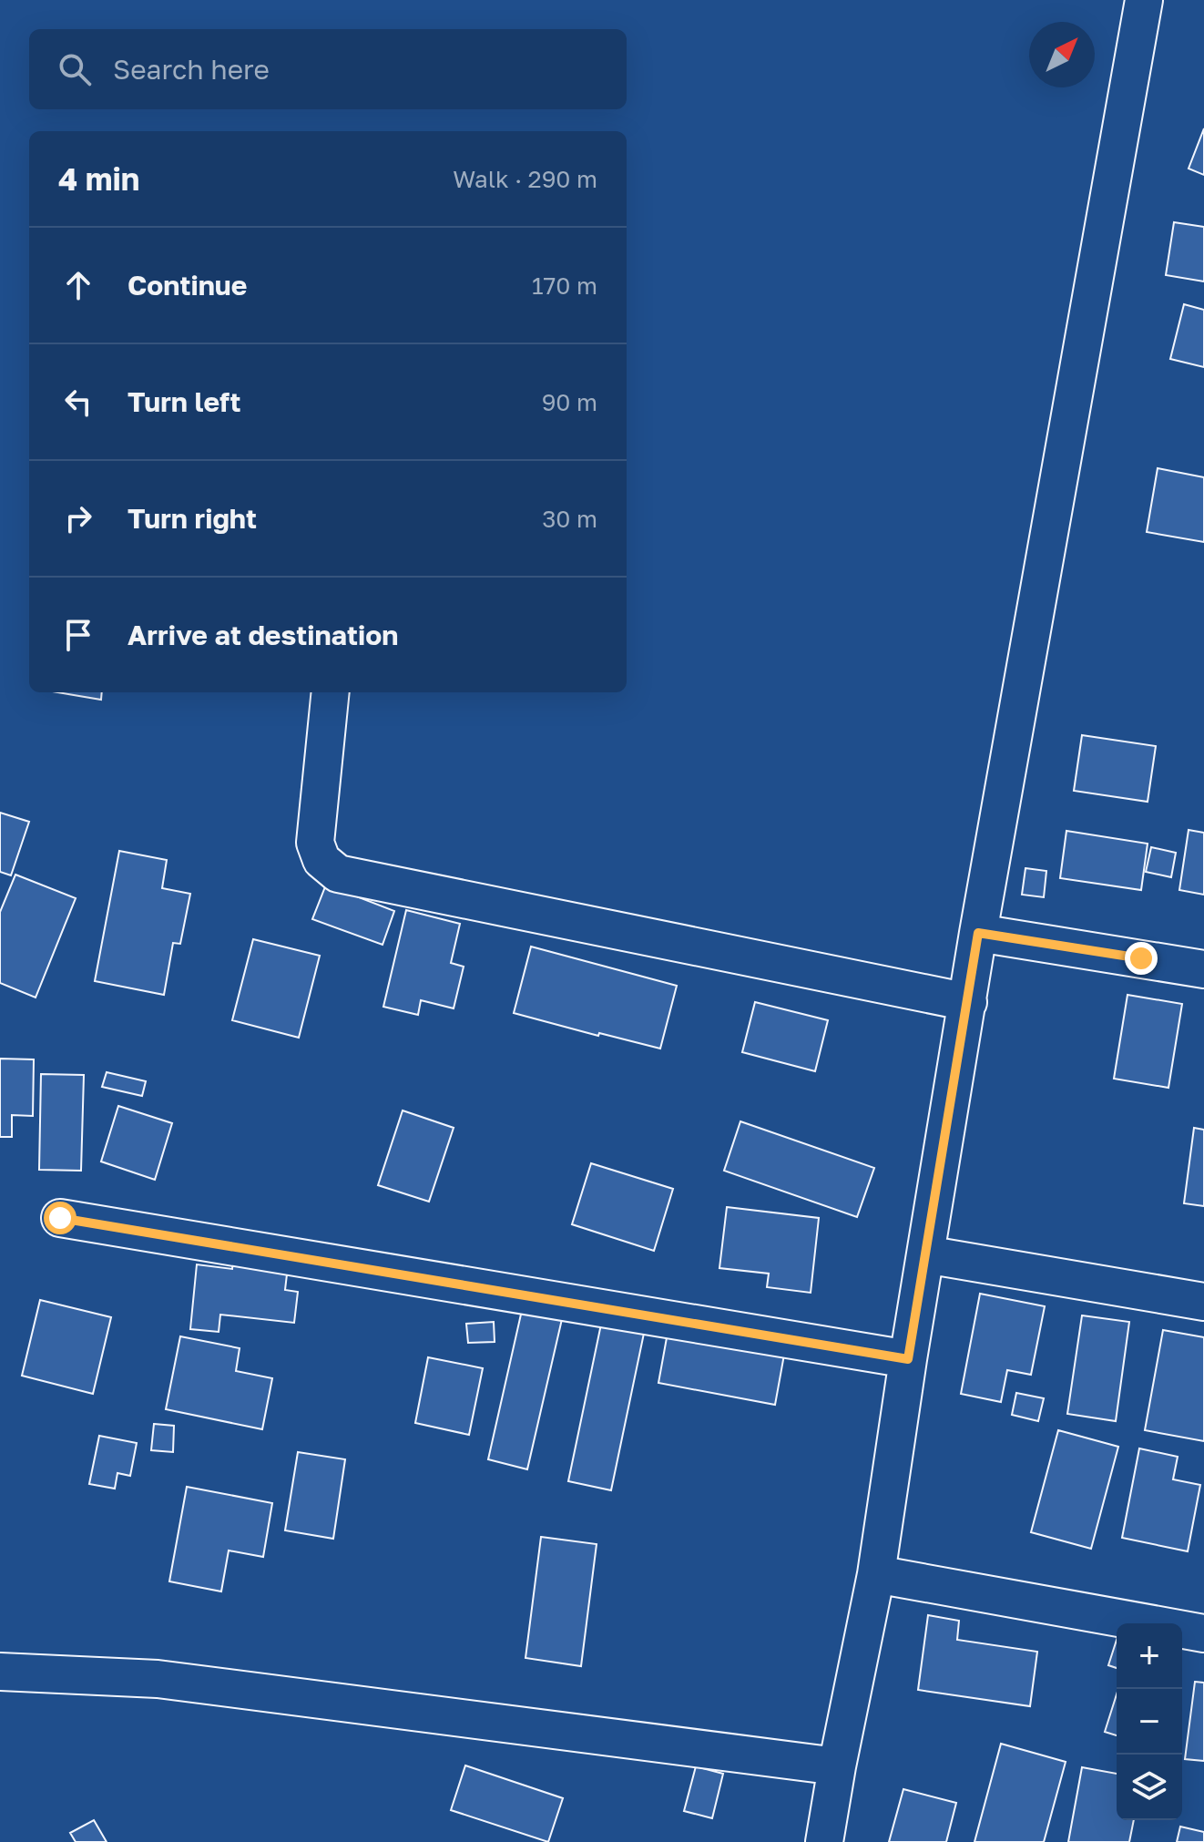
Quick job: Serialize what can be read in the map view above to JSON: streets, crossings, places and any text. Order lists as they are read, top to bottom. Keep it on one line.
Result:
{"north":"top right","page":{"search":"Search here","heading":["4 min","Walk · 290 m"],"list":[["Continue","170 m"],["Turn left","90 m"],["Turn right","30 m"],"Arrive at destination"],"map_buttons":["+","−"]}}
